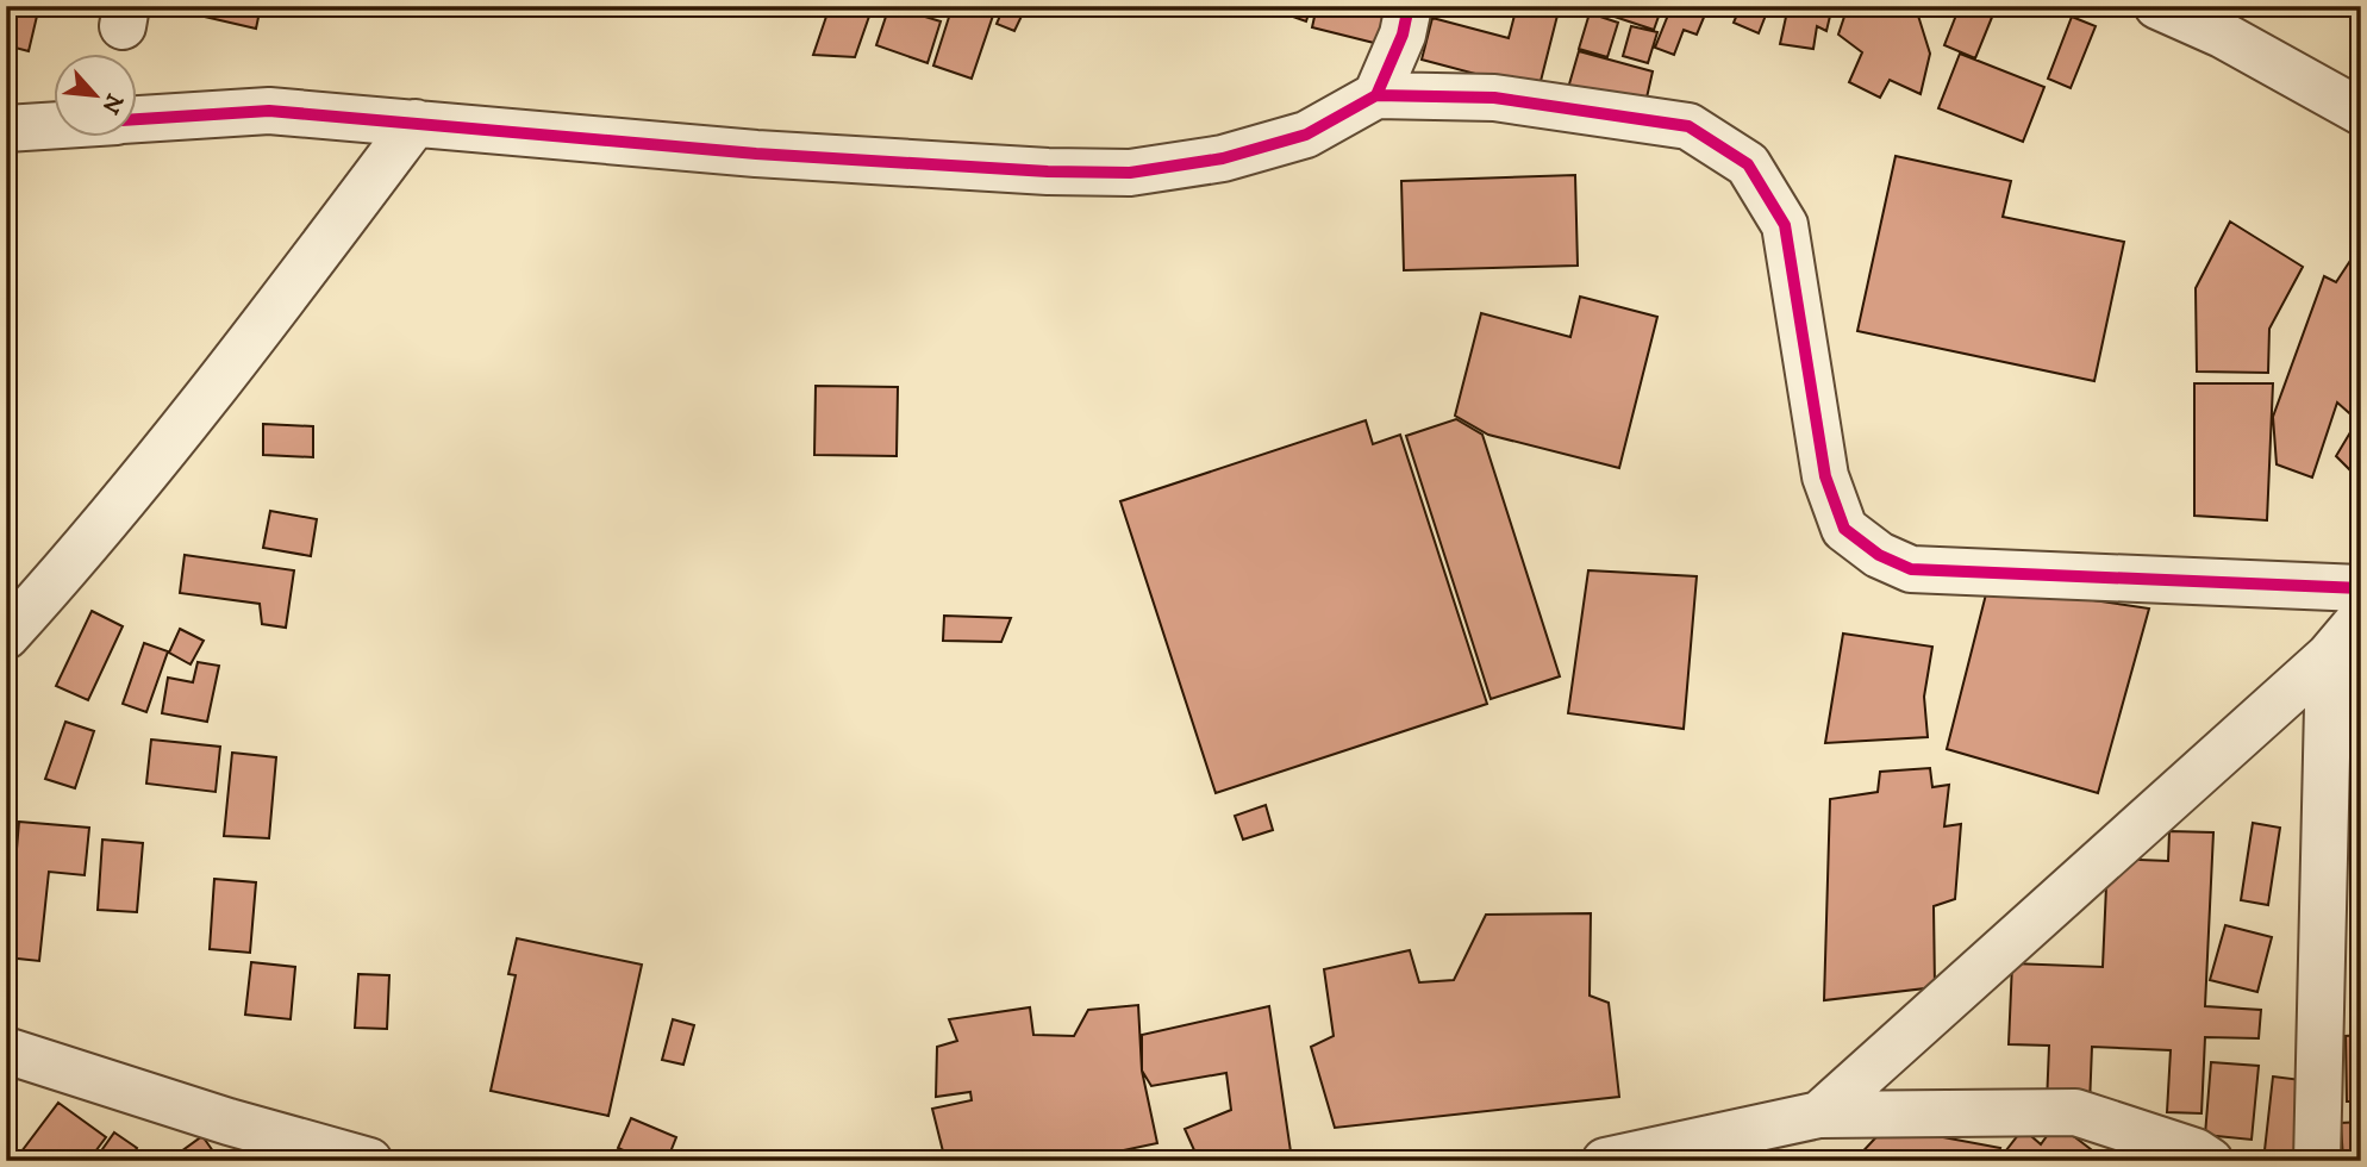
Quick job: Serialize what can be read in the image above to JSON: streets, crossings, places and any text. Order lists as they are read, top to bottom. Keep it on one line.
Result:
{"north":"bottom right"}
